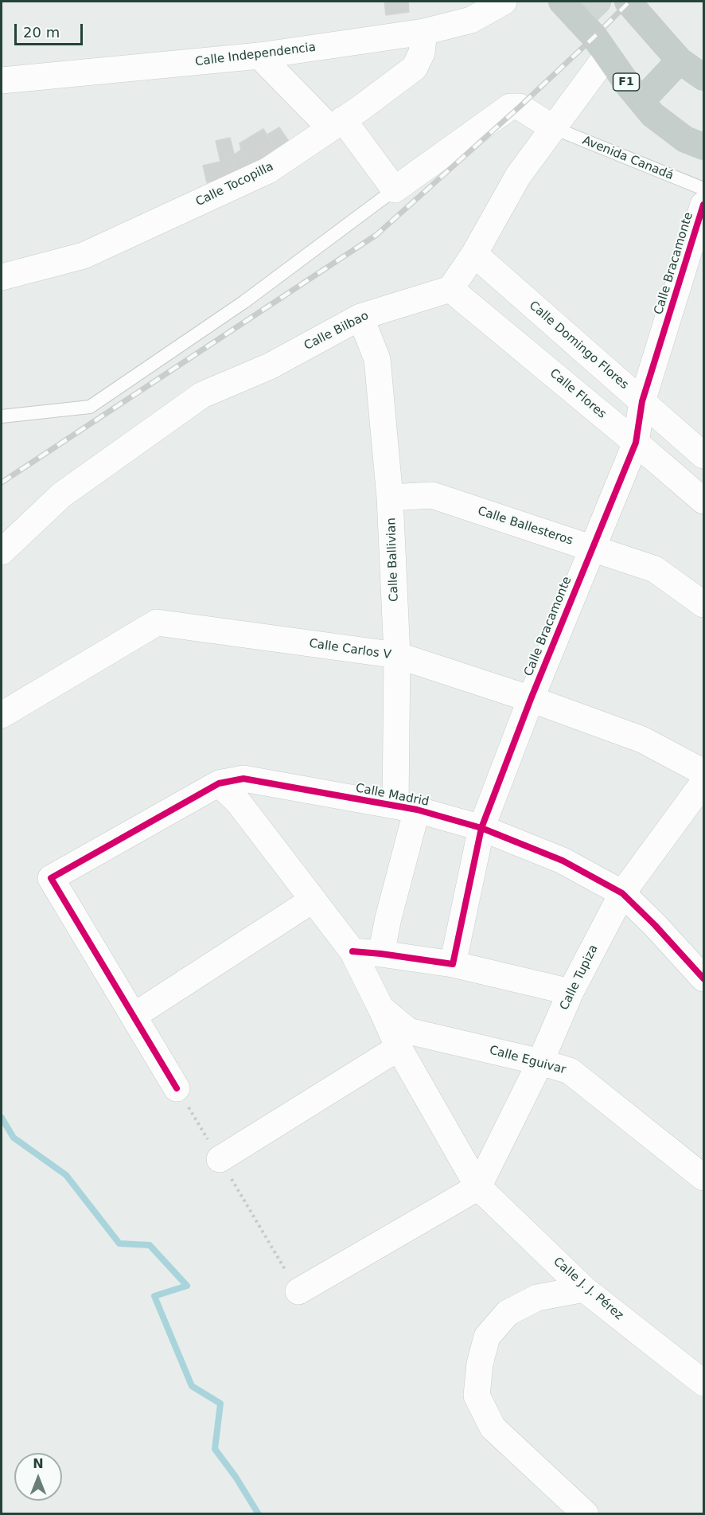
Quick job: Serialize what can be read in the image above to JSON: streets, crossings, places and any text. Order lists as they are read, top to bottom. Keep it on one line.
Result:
{"streets":{"highway":["F1"],"street":["Calle Independencia","Calle Tocopilla","Calle Bracamonte","Calle Bilbao","Calle Domingo Flores","Calle Flores","Calle Ballesteros","Calle Ballivian","Calle Carlos V","Calle Madrid","Calle Tupiza","Calle Eguivar","Calle J. J. Pérez"],"lane":["Avenida Canadá"]},"crossings":[["Calle Independencia","Calle Tocopilla"],["Calle Bracamonte","Calle Domingo Flores"],["Calle Bracamonte","Calle Flores"],["Calle Bracamonte","Calle Ballesteros"],["Calle Bracamonte","Calle Carlos V"],["Calle Bracamonte","Calle Madrid"],["Calle Bilbao","Calle Flores"],["Calle Bilbao","Calle Ballivian"],["Calle Ballesteros","Calle Ballivian"],["Calle Ballivian","Calle Carlos V"],["Calle Ballivian","Calle Madrid"],["Calle Madrid","Calle Tupiza"],["Calle Madrid","Calle J. J. Pérez"],["Calle Tupiza","Calle Eguivar"],["Calle Tupiza","Calle J. J. Pérez"],["Calle Eguivar","Calle J. J. Pérez"]],"scale_bar":"20 m","north":"top"}
